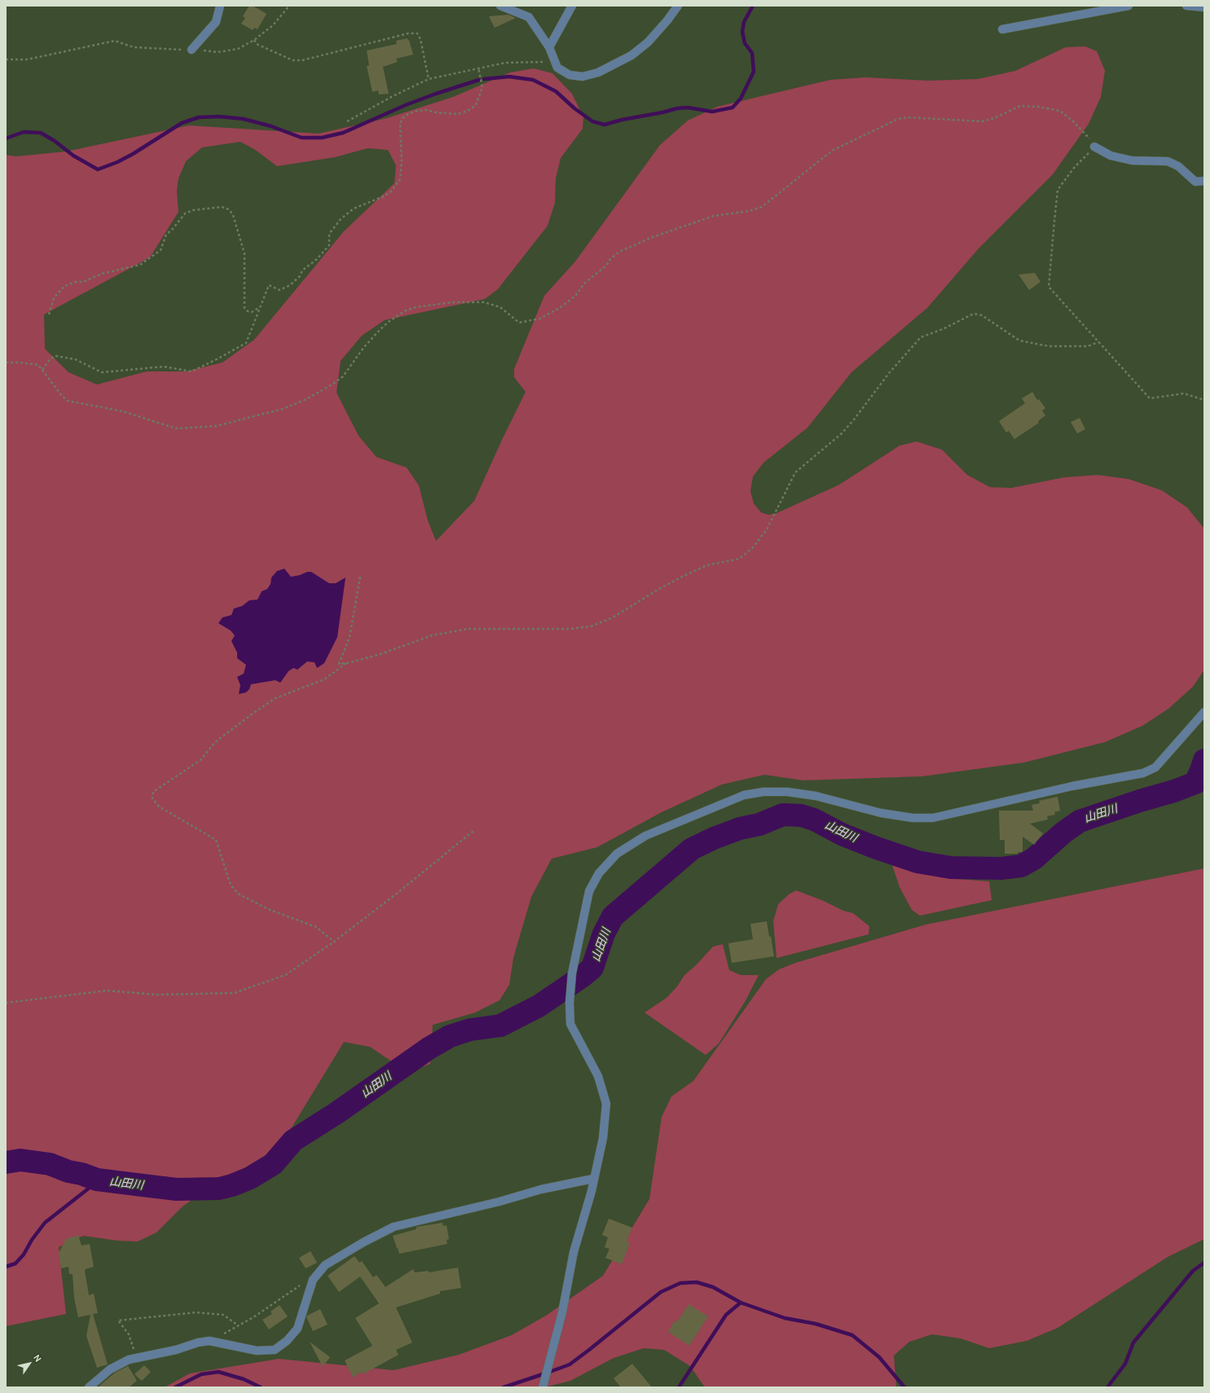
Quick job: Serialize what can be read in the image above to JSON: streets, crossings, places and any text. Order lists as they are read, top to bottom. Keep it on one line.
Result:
{"water":["山田川"],"north":"top right"}
